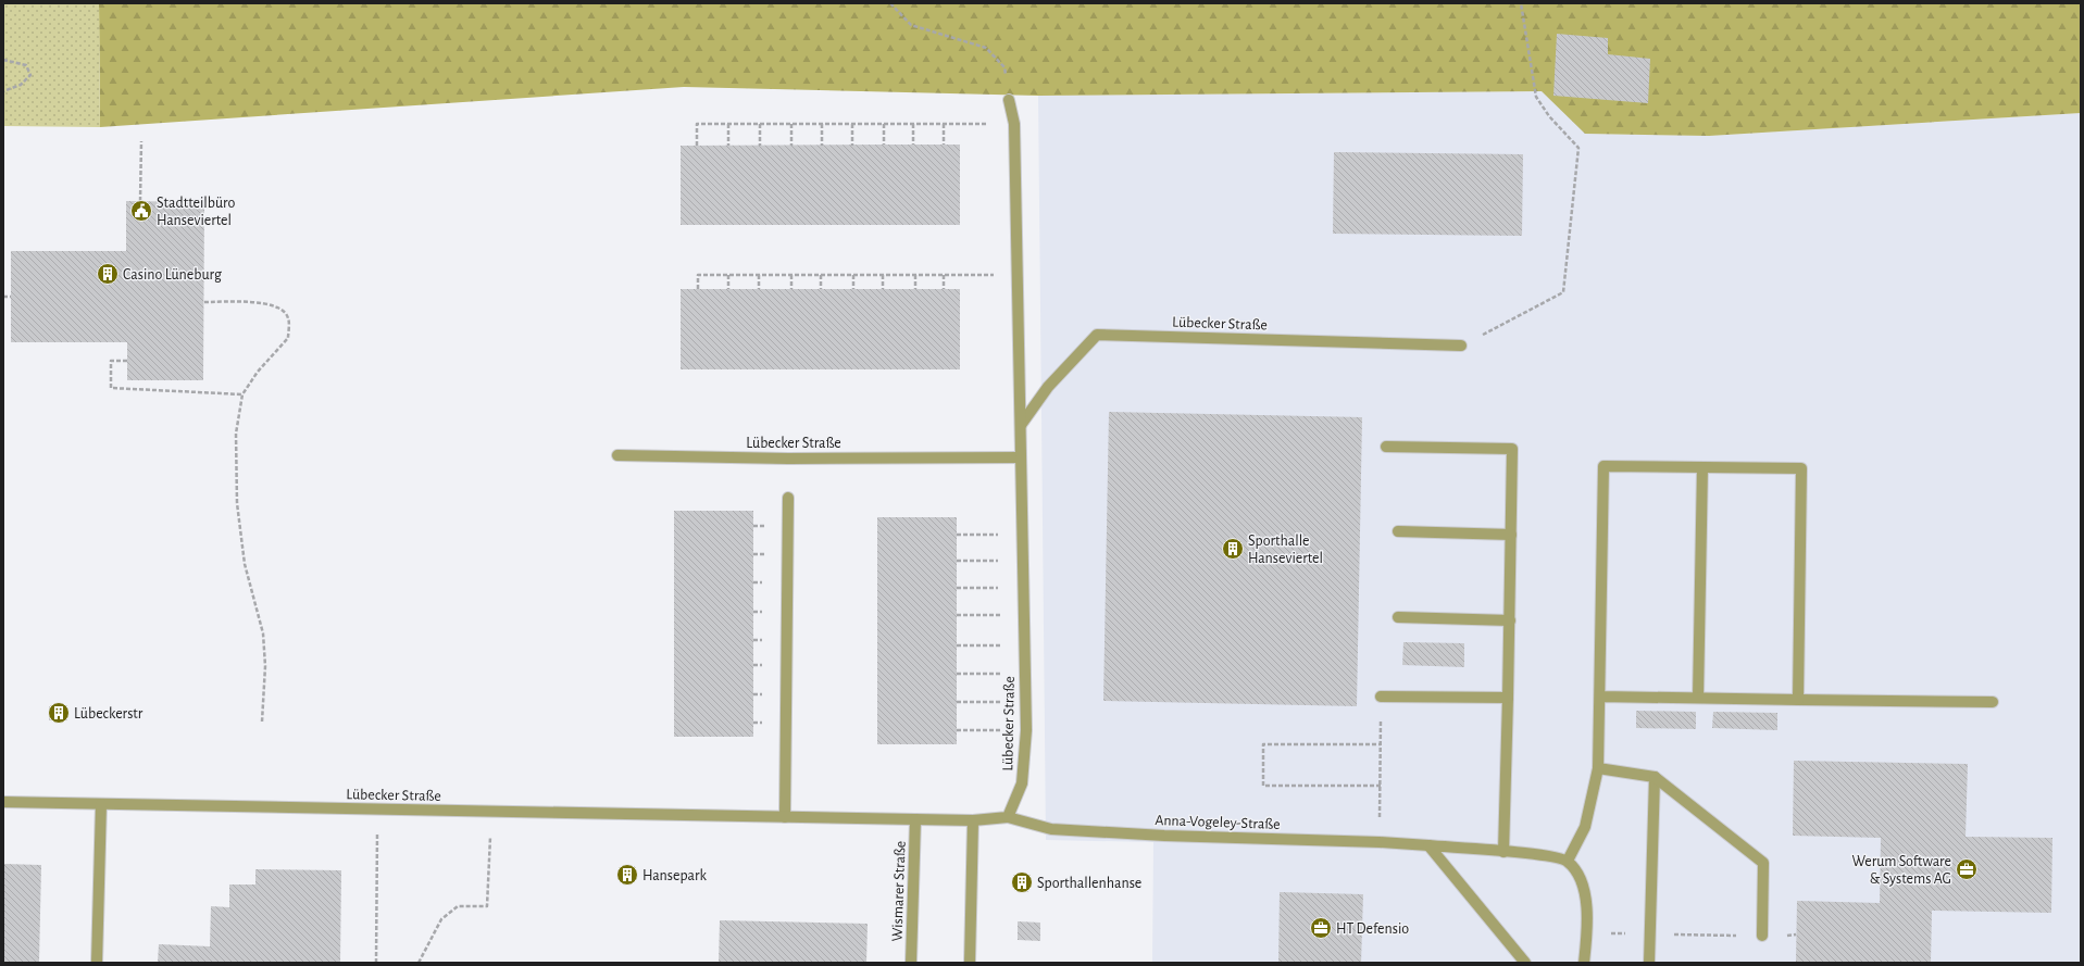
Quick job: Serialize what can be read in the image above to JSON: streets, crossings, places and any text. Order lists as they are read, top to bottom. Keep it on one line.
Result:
{"streets":{"street":["Lübecker Straße","Anna-Vogeley-Straße","Wismarer Straße"]},"crossings":[["Lübecker Straße","Anna-Vogeley-Straße"],["Lübecker Straße","Wismarer Straße"]],"places":{"public building":["Stadtteilbüro Hanseviertel"],"building":["Casino Lüneburg","Sporthalle Hanseviertel","Lübeckerstr","Hansepark","Sporthallenhanse"],"office":["Werum Software & Systems AG","HT Defensio"]}}
